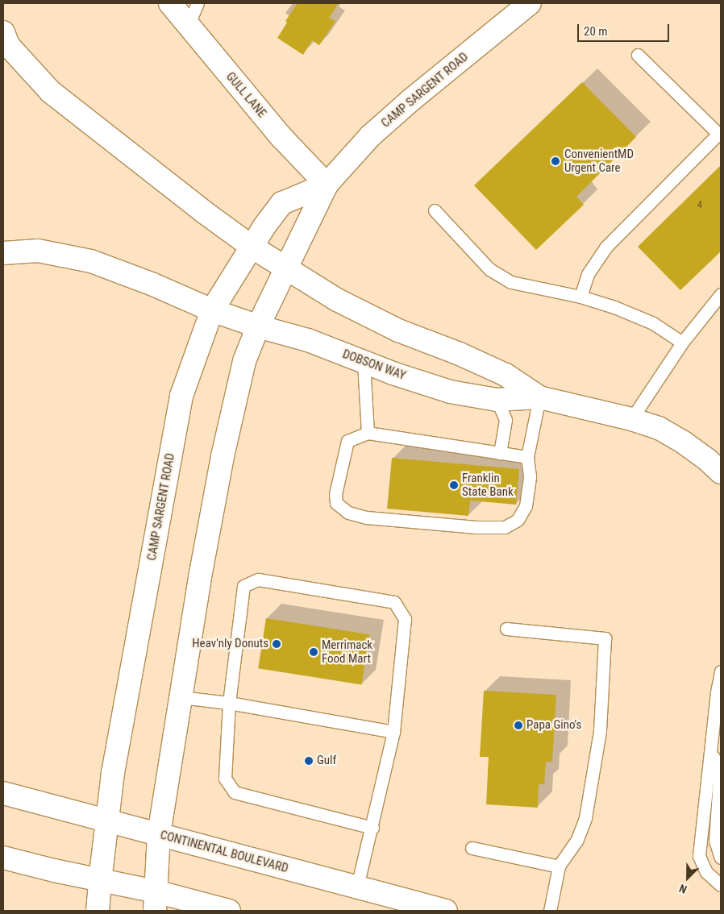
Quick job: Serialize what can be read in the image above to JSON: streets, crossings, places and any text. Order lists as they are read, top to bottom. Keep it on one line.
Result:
{"streets":{"main road":["CAMP SARGENT ROAD","GULL LANE","DOBSON WAY","CONTINENTAL BOULEVARD"]},"crossings":[["CAMP SARGENT ROAD","GULL LANE"],["CAMP SARGENT ROAD","DOBSON WAY"],["CAMP SARGENT ROAD","CONTINENTAL BOULEVARD"]],"places":["ConvenientMD Urgent Care","Franklin State Bank","Heav'nly Donuts","Merrimack Food Mart","Papa Gino's","Gulf"],"house_numbers":["4"],"scale_bar":"20 m","north":"bottom left"}
